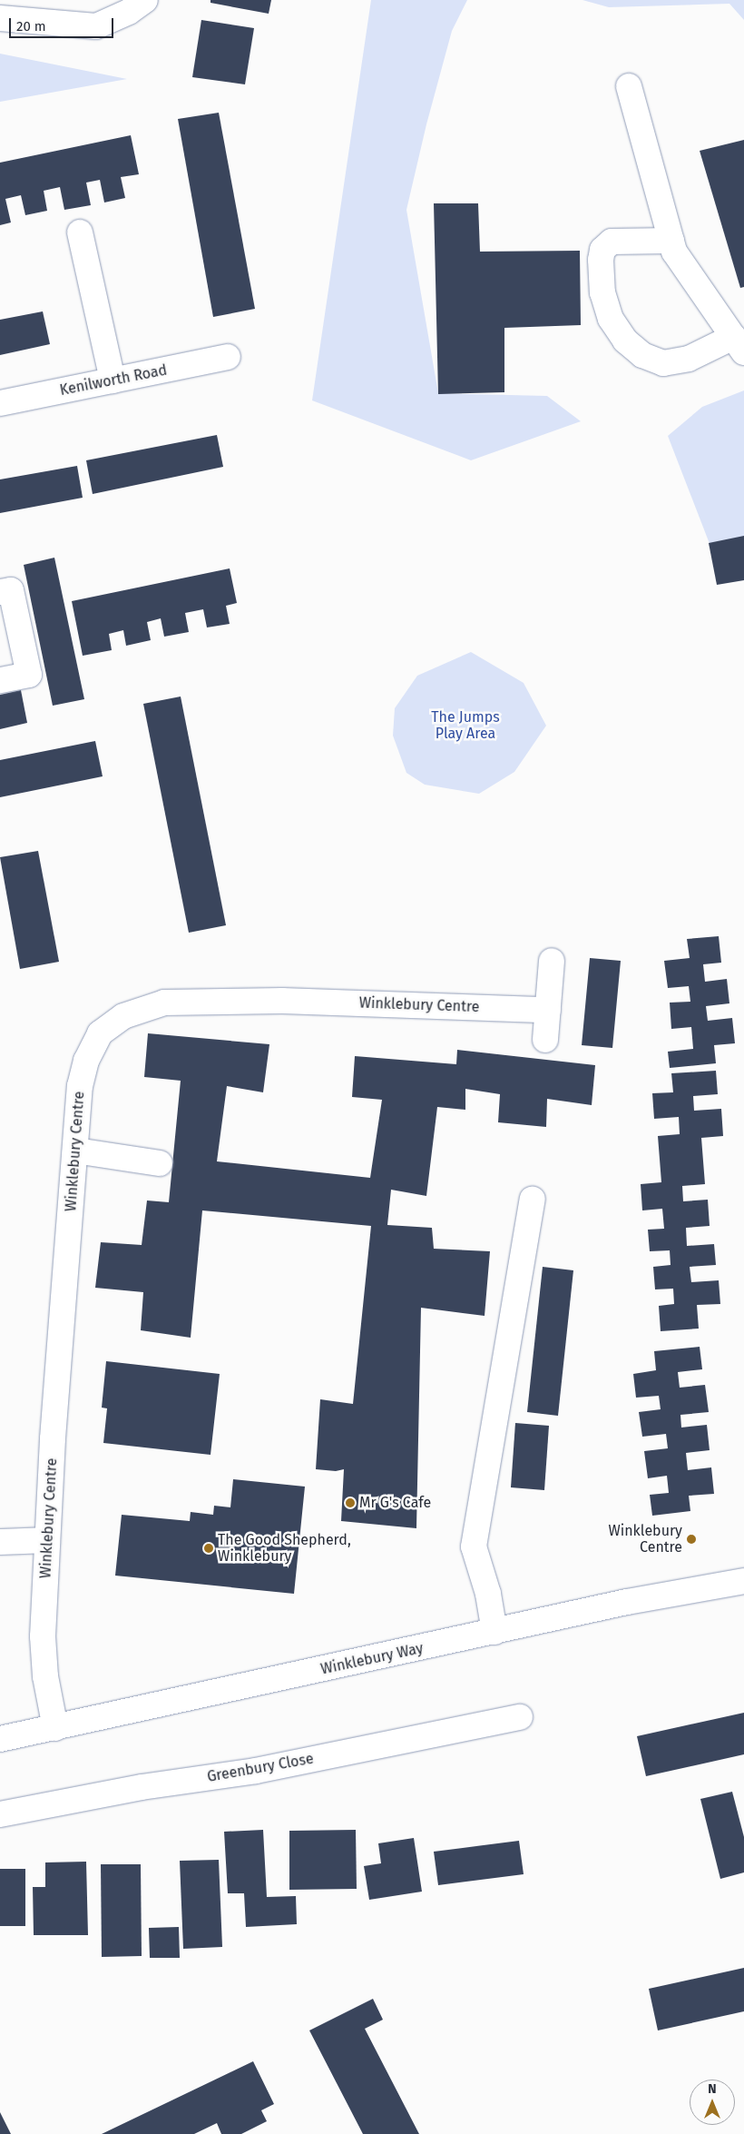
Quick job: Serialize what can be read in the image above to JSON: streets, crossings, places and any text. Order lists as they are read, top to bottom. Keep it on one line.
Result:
{"streets":{"street":["Kenilworth Road","Winklebury Centre","Winklebury Way","Greenbury Close"]},"crossings":[["Winklebury Centre","Winklebury Way"]],"parks":["The Jumps Play Area"],"places":["Mr G's Cafe","Winklebury Centre","The Good Shepherd, Winklebury"],"scale_bar":"20 m","north":"top"}
